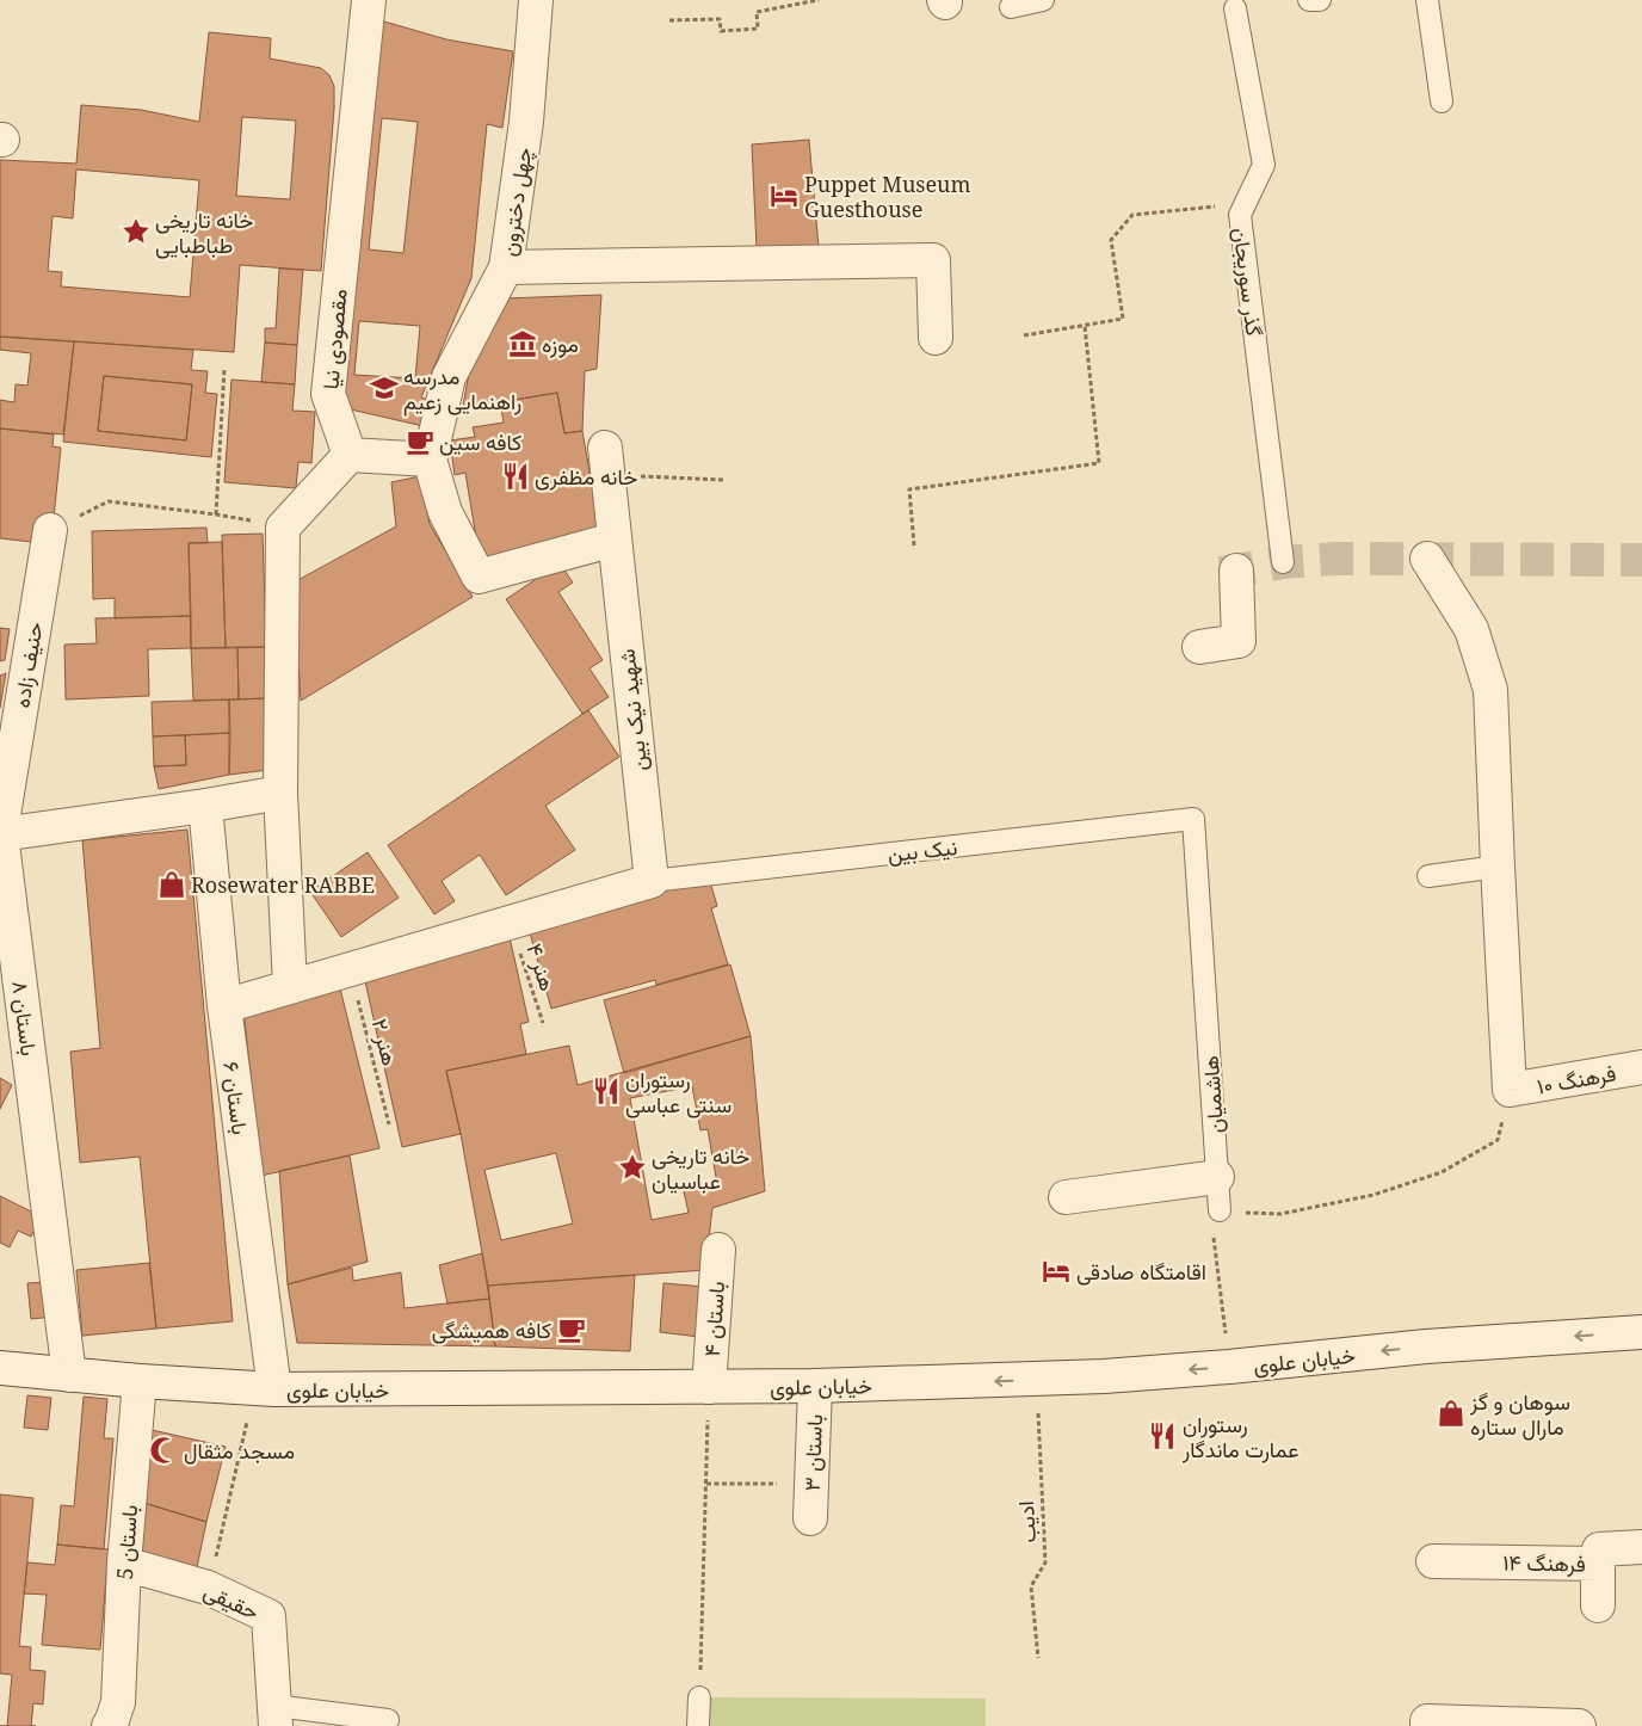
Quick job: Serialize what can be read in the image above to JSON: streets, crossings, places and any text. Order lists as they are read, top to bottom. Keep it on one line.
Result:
{"streets":{"street":["چهل دخترون","مقصودی نیا","حنیف زاده","شهید نیک بین","باستان ۸","فرهنگ ۱۰","باستان ۶","باستان ۴","خیابان علوی","باستان ۳","باستان 5","فرهنگ ۱۴","حقیقی"],"lane":["گذر سوریجان","نیک بین","هاشمیان"],"path":["هنر ۴","هنر ۲","ادیب"]},"crossings":[["حنیف زاده","باستان ۸"],["شهید نیک بین","نیک بین"],["نیک بین","هاشمیان"],["باستان ۸","خیابان علوی"],["باستان ۶","خیابان علوی"],["باستان ۴","خیابان علوی"],["خیابان علوی","باستان ۳"],["خیابان علوی","ادیب"],["خیابان علوی","باستان 5"],["باستان 5","حقیقی"]],"one_way":["خیابان علوی"],"places":{"hotel":["Puppet Museum Guesthouse","اقامتگاه صادقی"],"place":["خانه تاریخی طباطبایی","خانه تاریخی عباسیان"],"museum":["موزه"],"school or university":["مدرسه راهنمایی زعیم"],"cafe":["کافه سین","کافه همیشگی"],"restaurant":["خانه مظفری","رستوران سنتی عباسی","رستوران عمارت ماندگار"],"shop":["Rosewater RABBE","سوهان و گز مارال ستاره"],"mosque":["مسجد مثقال"]}}
